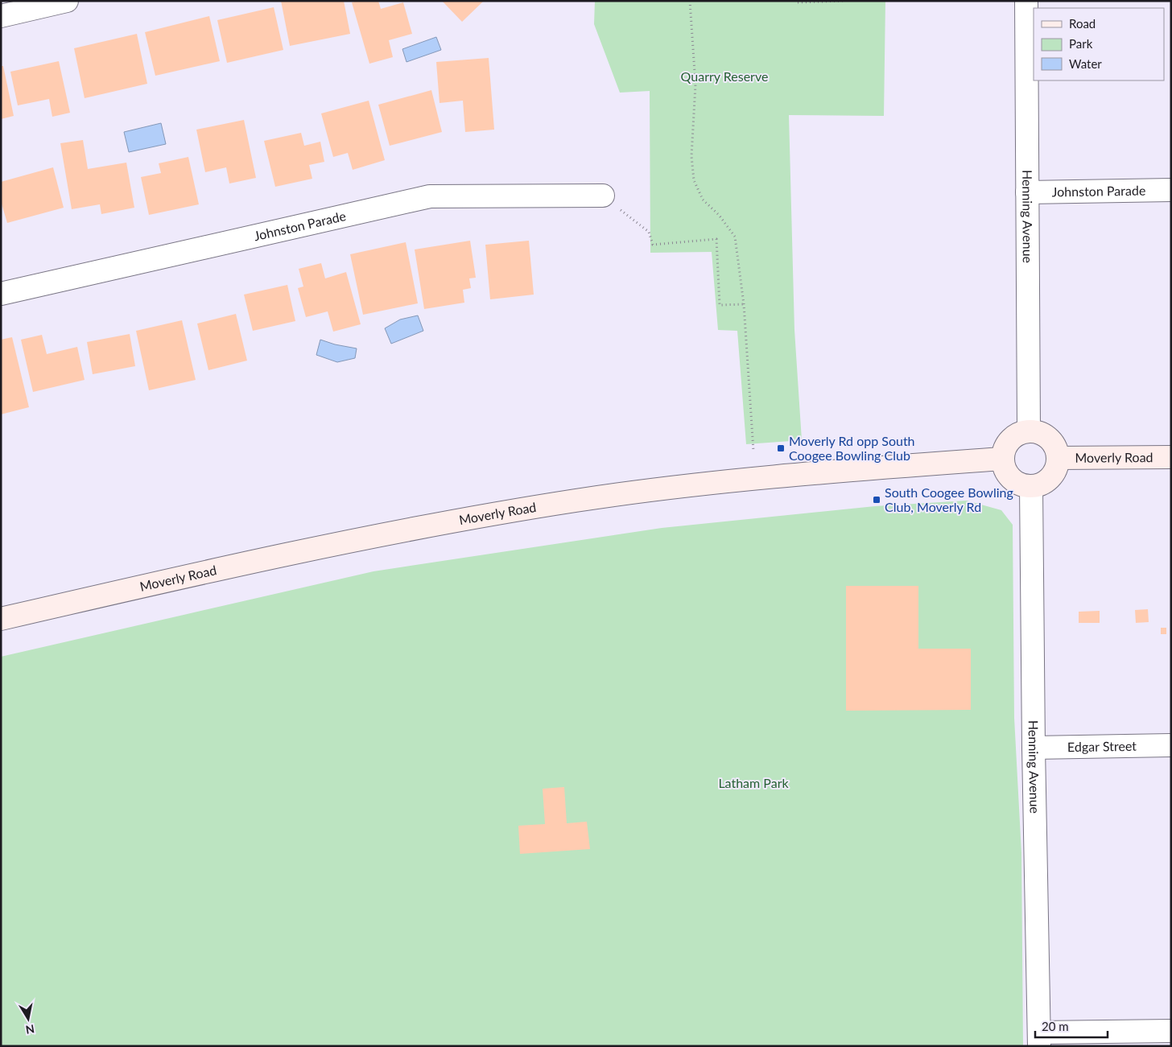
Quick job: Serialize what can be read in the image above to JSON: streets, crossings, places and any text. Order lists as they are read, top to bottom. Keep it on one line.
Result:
{"streets":{"street":["Johnston Parade","Henning Avenue","Moverly Road","Edgar Street"]},"crossings":[["Johnston Parade","Henning Avenue"],["Henning Avenue","Moverly Road"],["Henning Avenue","Edgar Street"]],"parks":["Quarry Reserve","Latham Park"],"places":{"transit":["Moverly Rd opp South Coogee Bowling Club","South Coogee Bowling Club, Moverly Rd"]},"legend":["Road","Park","Water"],"scale_bar":"20 m","north":"bottom"}
